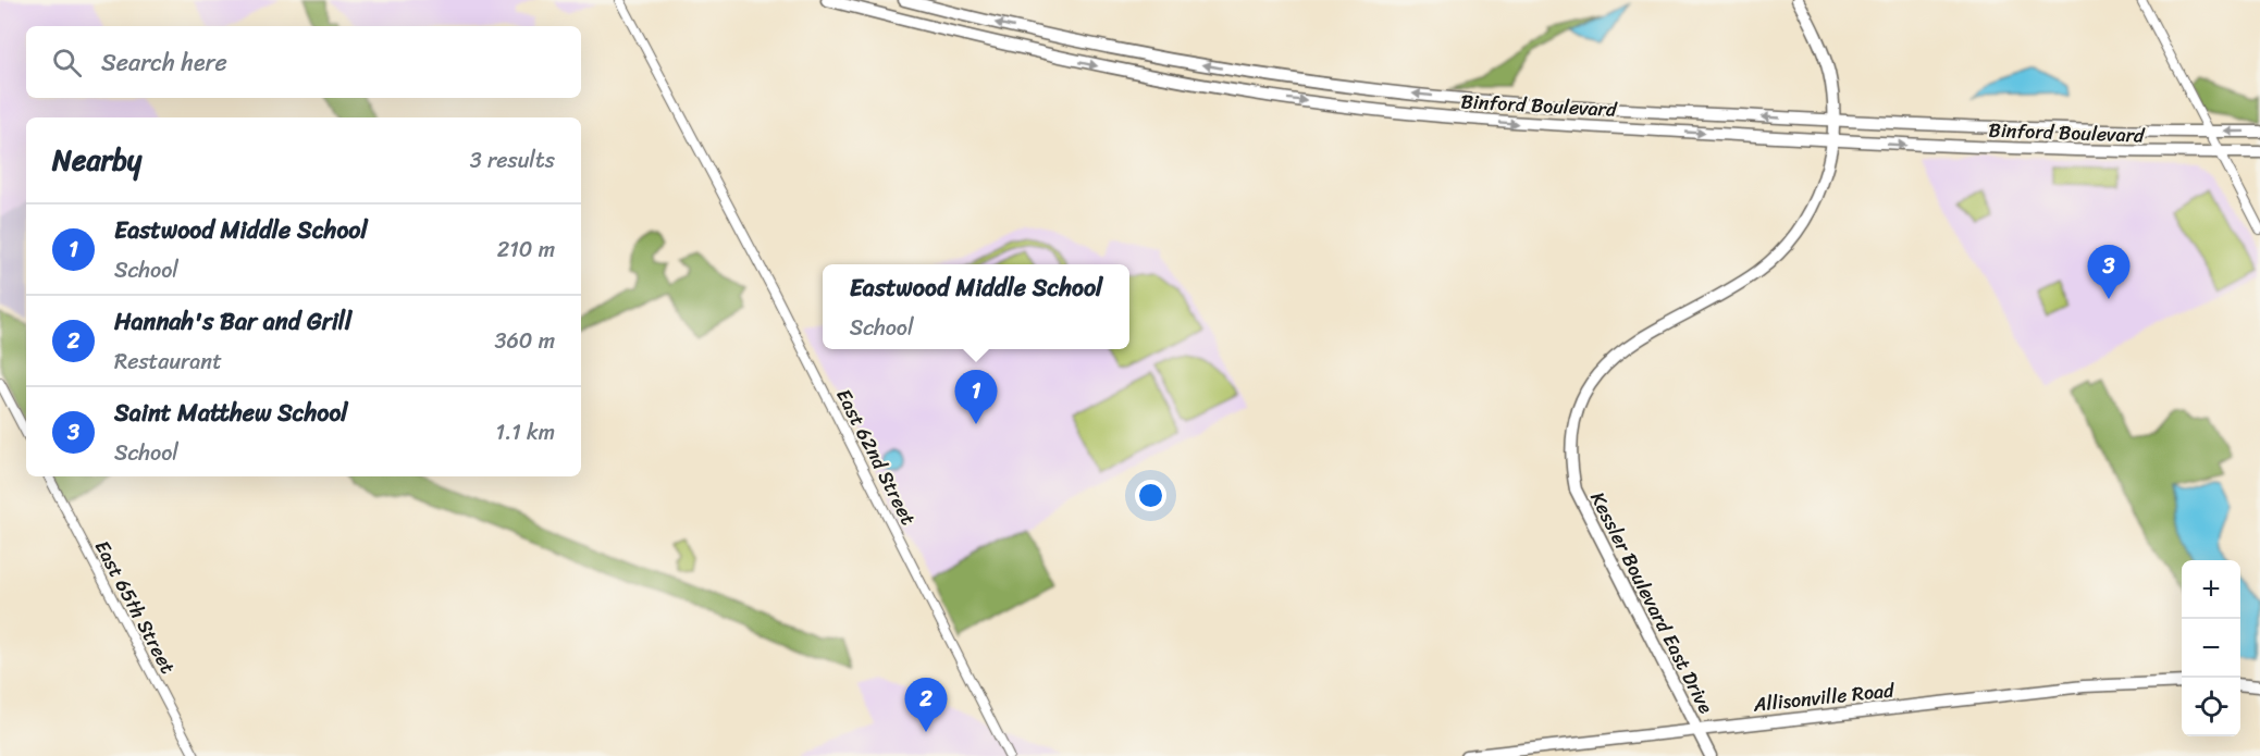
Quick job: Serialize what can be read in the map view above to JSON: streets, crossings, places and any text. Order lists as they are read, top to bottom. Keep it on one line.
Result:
{"streets":{"main road":["Binford Boulevard","Kessler Boulevard East Drive","Allisonville Road"],"street":["East 62nd Street","East 65th Street"]},"crossings":[["Binford Boulevard","Kessler Boulevard East Drive"],["Kessler Boulevard East Drive","Allisonville Road"]],"page":{"search":"Search here","heading":["Nearby","3 results"],"list":[{"mark":"1","name":"Eastwood Middle School","note":"School","value":"210 m"},{"mark":"2","name":"Hannah's Bar and Grill","note":"Restaurant","value":"360 m"},{"mark":"3","name":"Saint Matthew School","note":"School","value":"1.1 km"}],"pins":["3","1","2"],"popup":["Eastwood Middle School","School"],"map_buttons":["+","−"]}}
